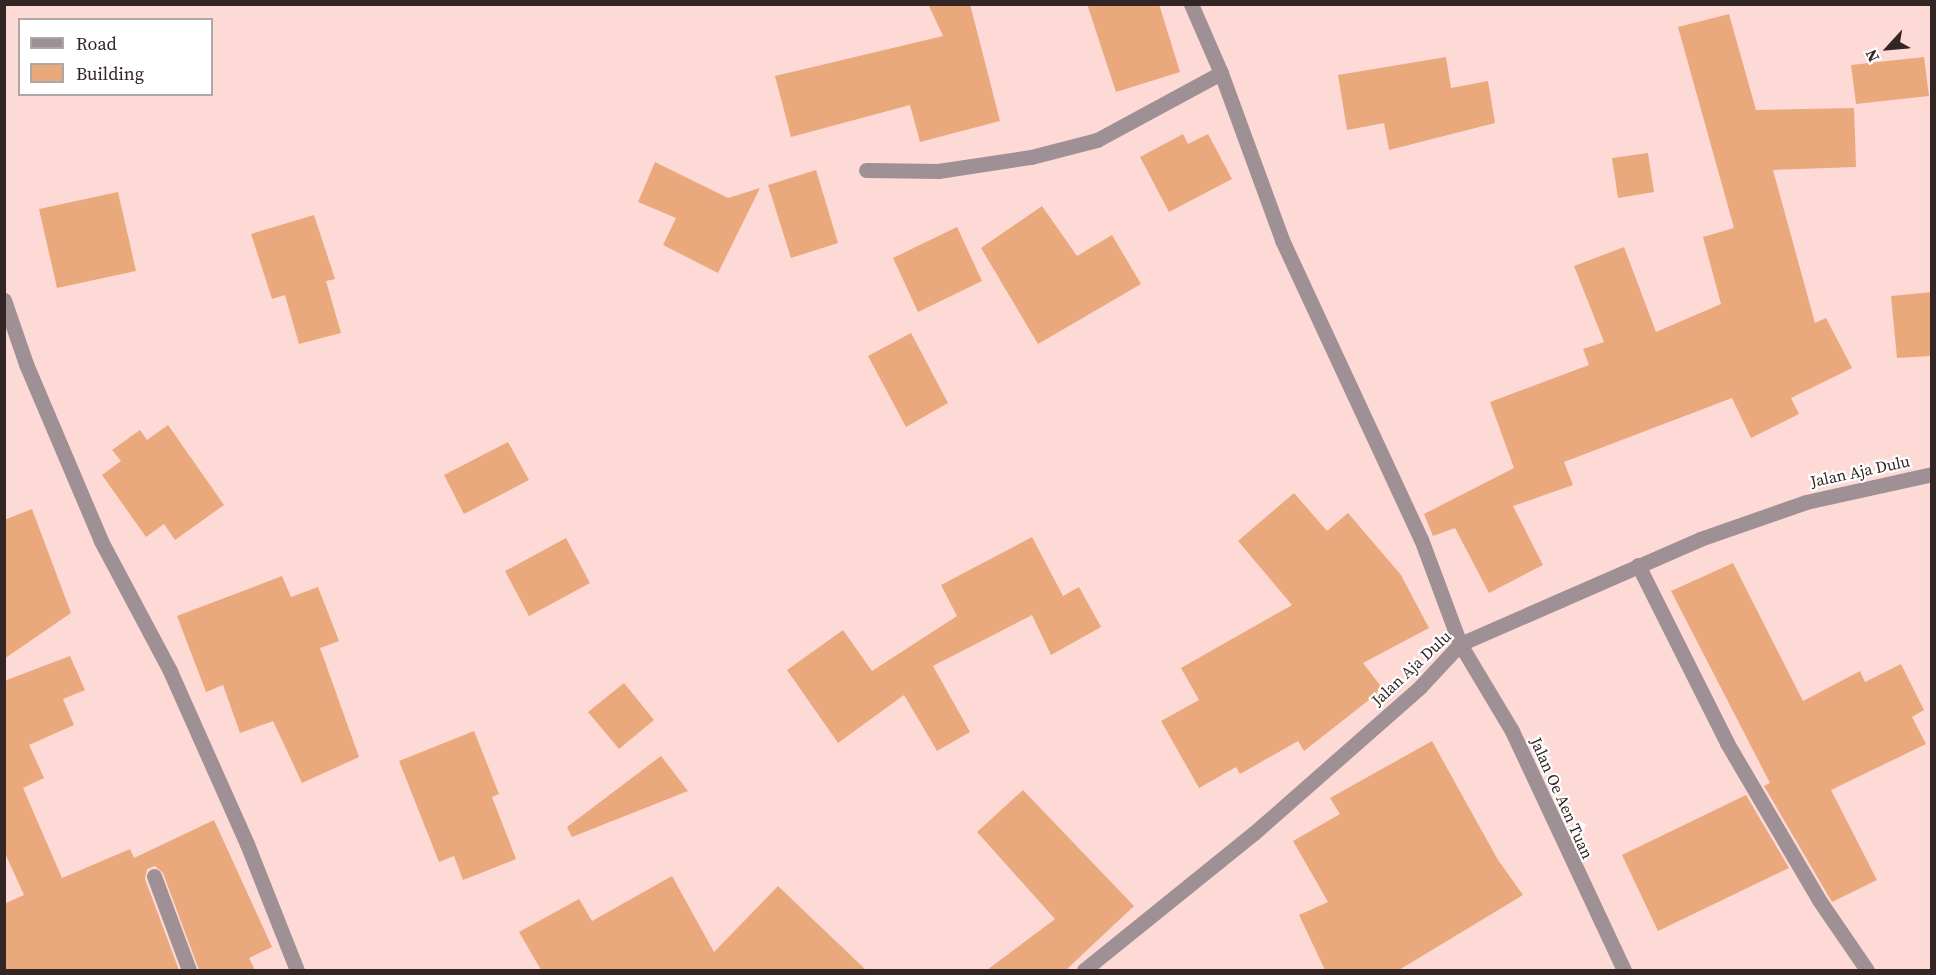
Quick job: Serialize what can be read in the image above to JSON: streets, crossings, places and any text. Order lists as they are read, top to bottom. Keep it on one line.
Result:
{"streets":{"street":["Jalan Aja Dulu","Jalan Oe Aen Tuan"]},"crossings":[["Jalan Aja Dulu","Jalan Oe Aen Tuan"]],"legend":["Road","Building"],"north":"bottom left"}
